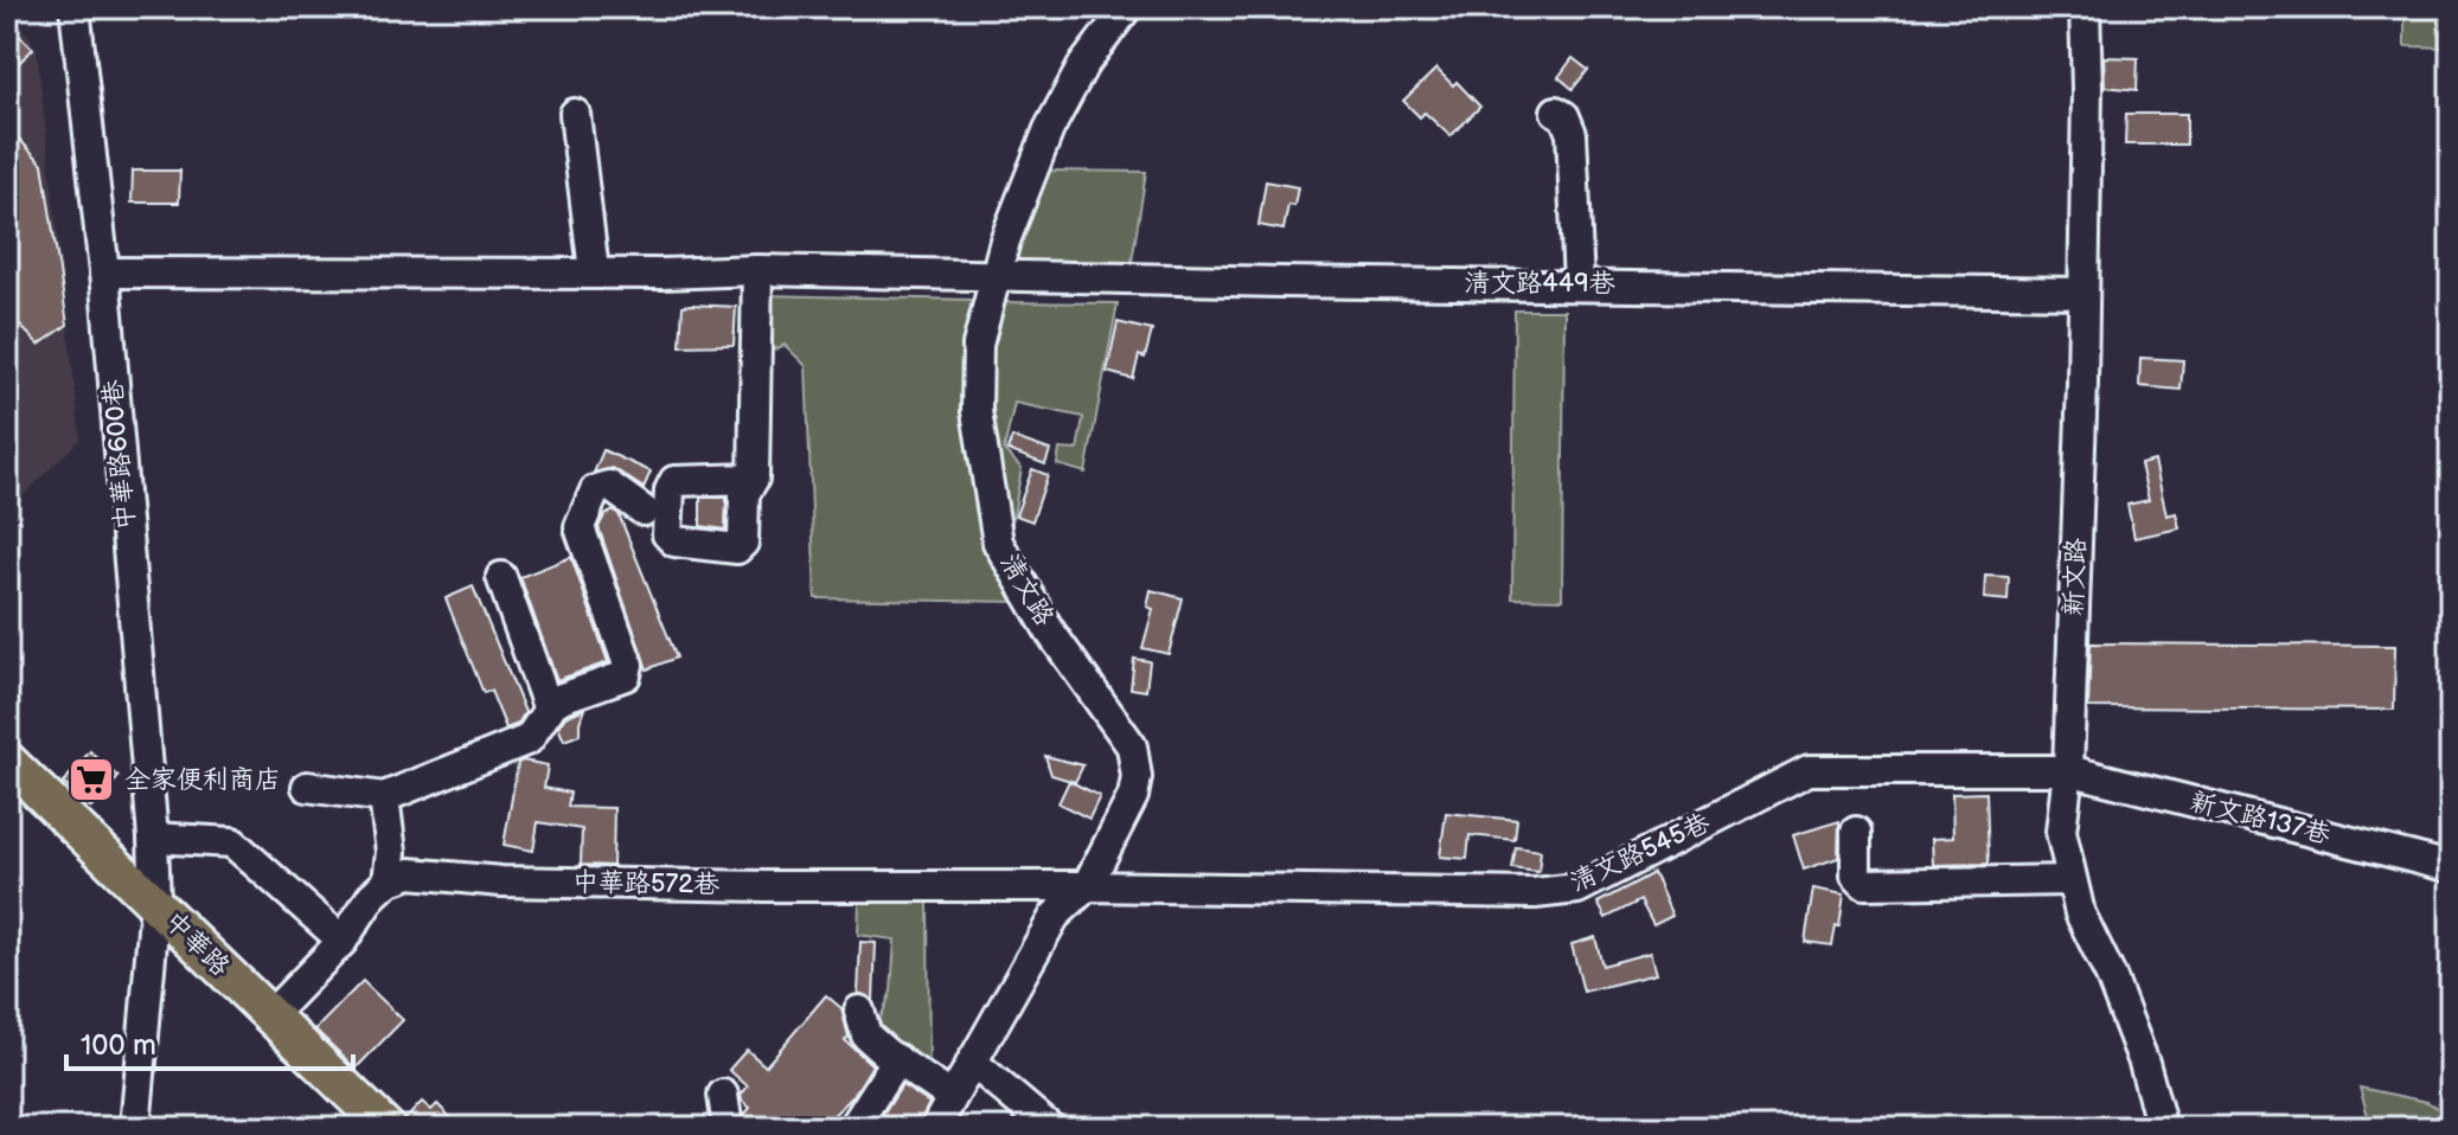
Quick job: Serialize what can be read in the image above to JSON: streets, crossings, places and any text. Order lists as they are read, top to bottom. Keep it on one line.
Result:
{"streets":{"main road":["中華路"],"street":["清文路449巷","中華路600巷","新文路","清文路","新文路137巷","清文路545巷","中華路572巷"]},"crossings":[["清文路449巷","中華路600巷"],["清文路449巷","新文路"],["清文路449巷","清文路"],["中華路600巷","中華路"],["新文路","新文路137巷"],["新文路","清文路545巷"],["清文路","清文路545巷"],["清文路","中華路572巷"],["新文路137巷","清文路545巷"],["清文路545巷","中華路572巷"]],"places":{"supermarket":["全家便利商店"]},"scale_bar":"100 m"}
